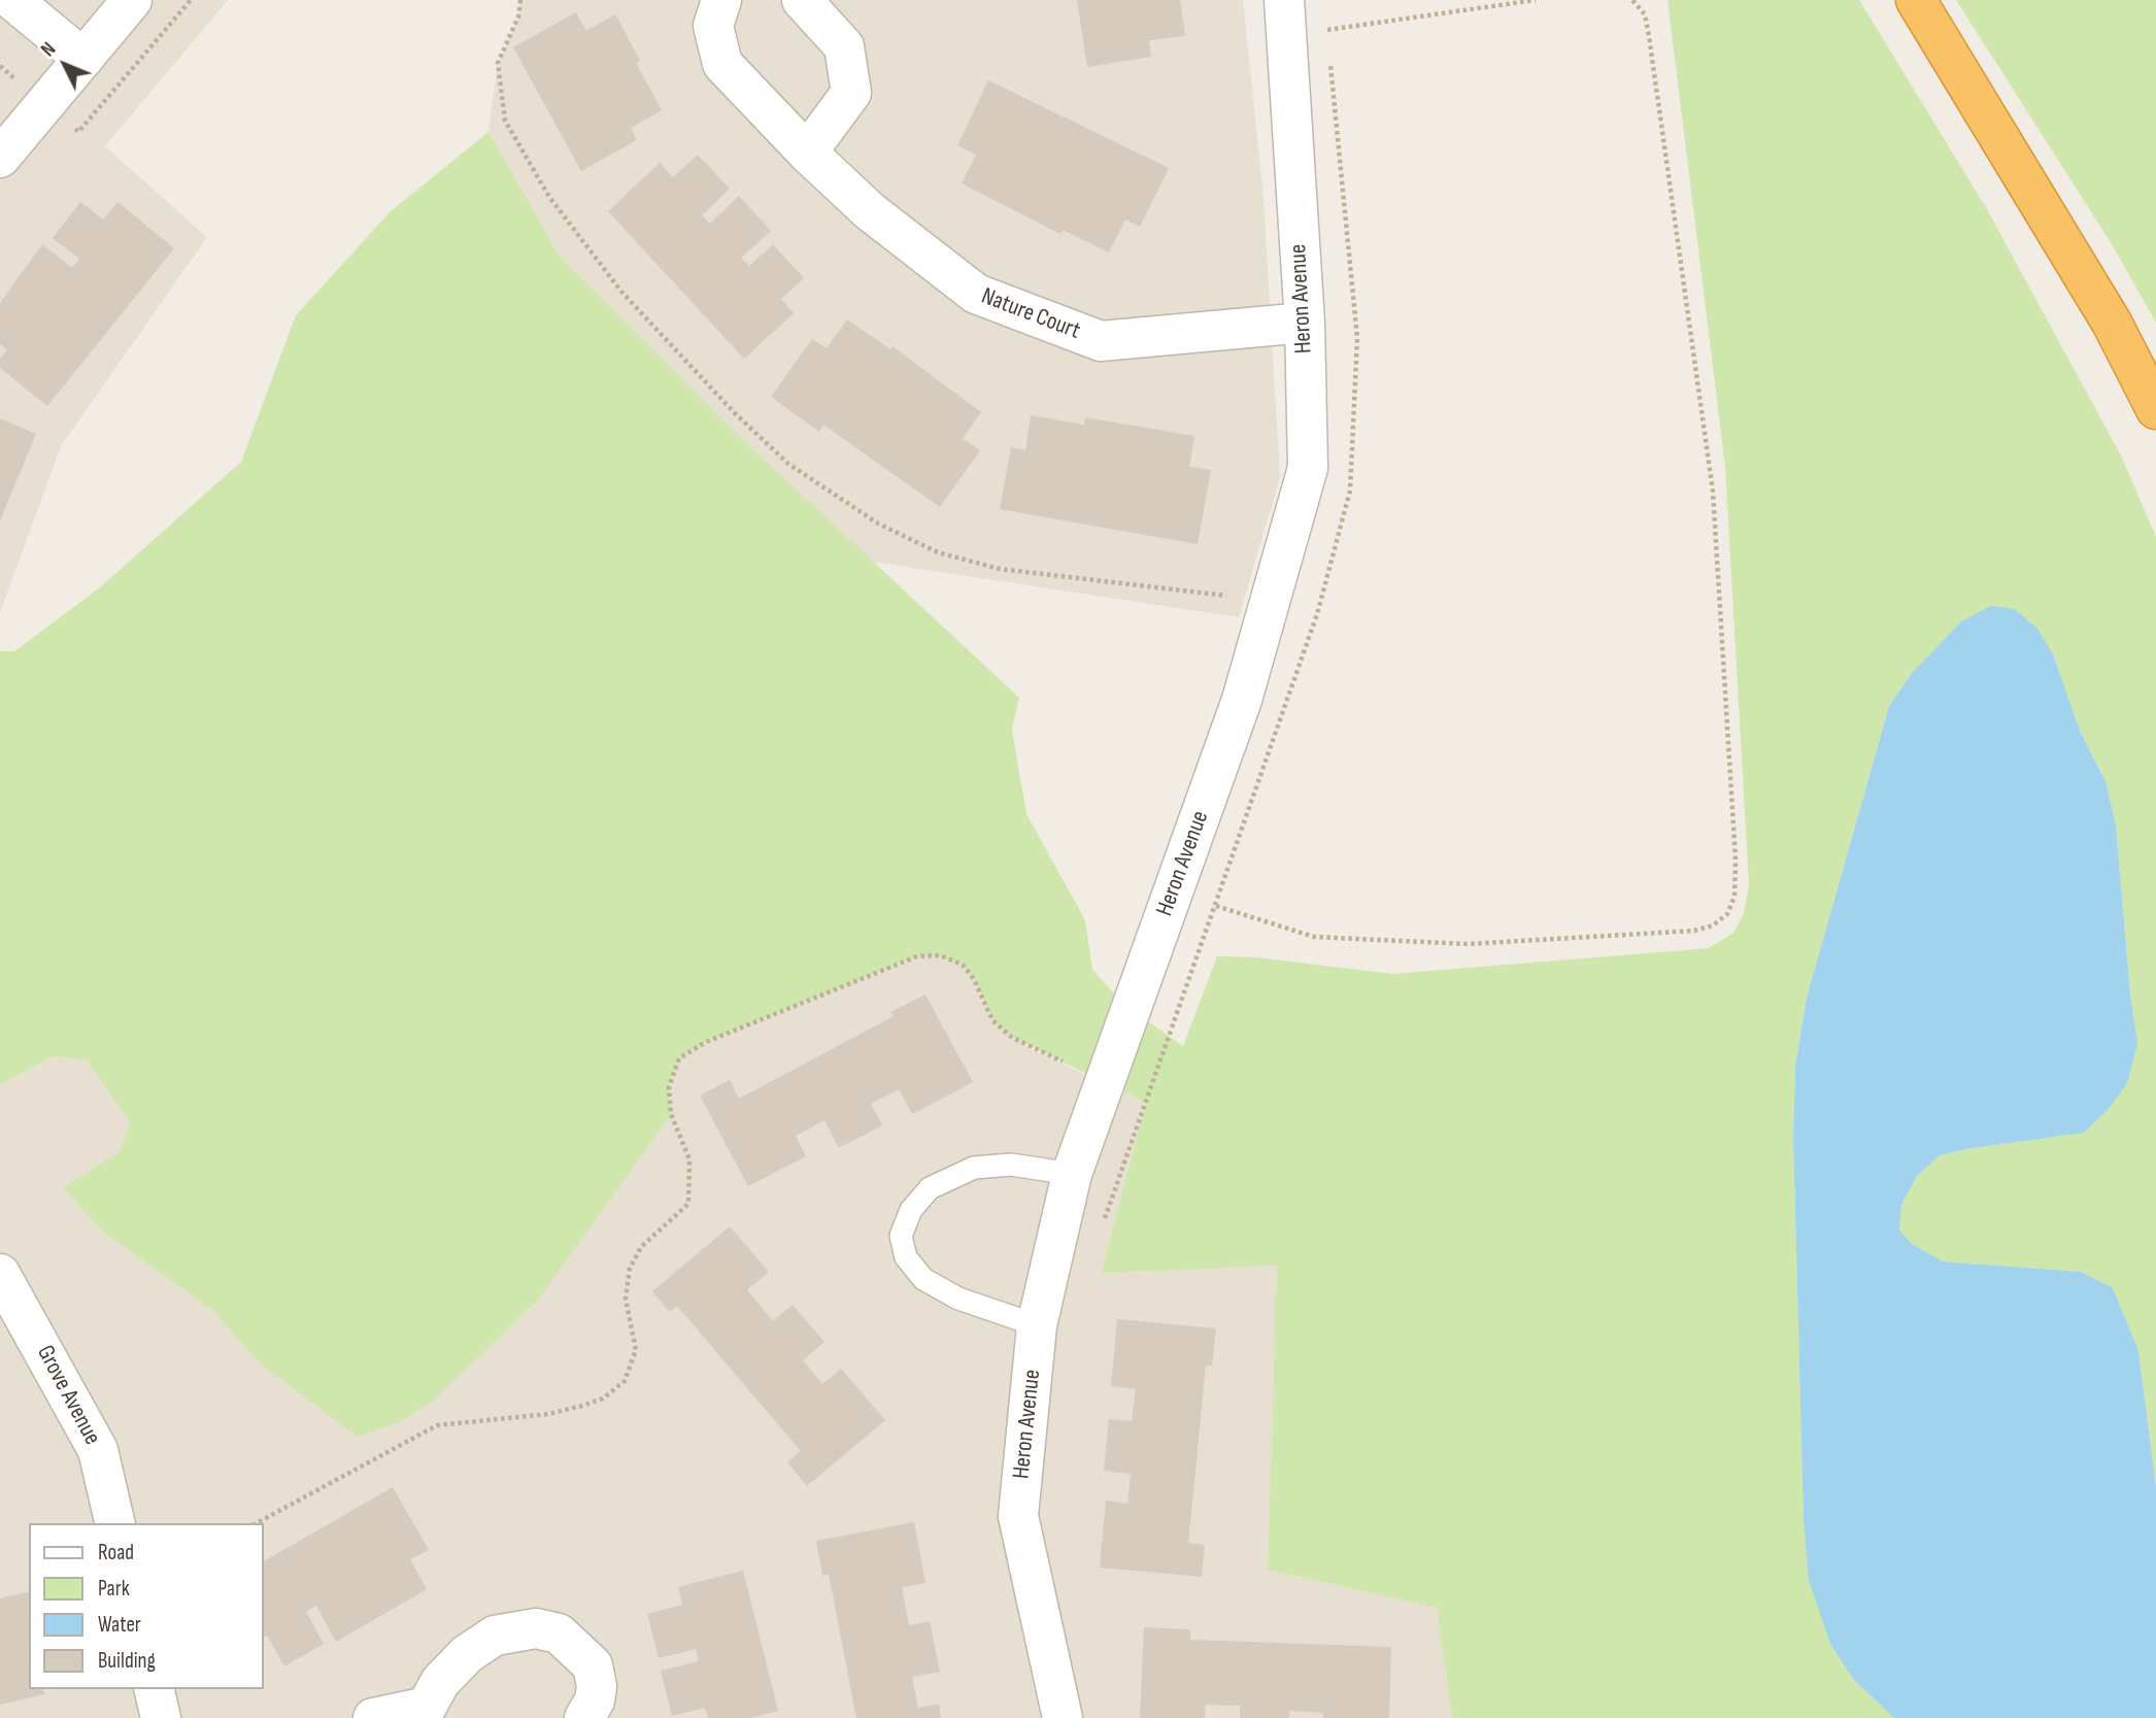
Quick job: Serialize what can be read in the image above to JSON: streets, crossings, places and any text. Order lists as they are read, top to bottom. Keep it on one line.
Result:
{"streets":{"street":["Heron Avenue","Nature Court","Grove Avenue"]},"crossings":[["Heron Avenue","Nature Court"]],"legend":["Road","Park","Water","Building"],"north":"top left"}
